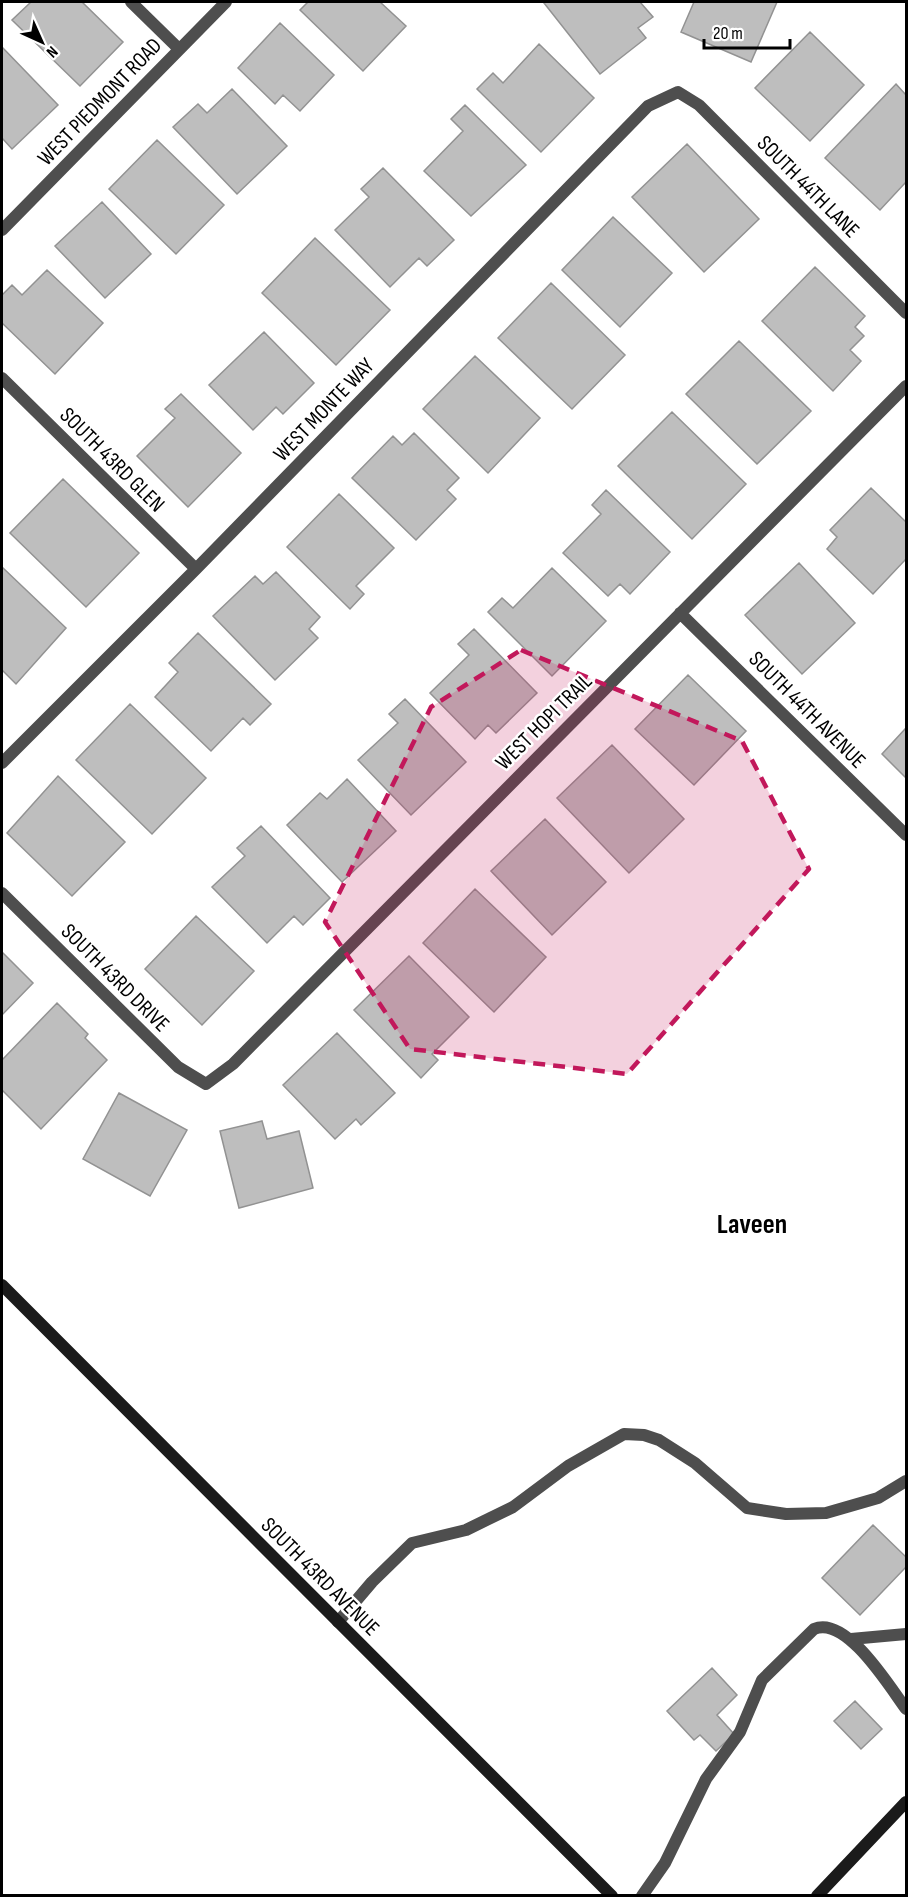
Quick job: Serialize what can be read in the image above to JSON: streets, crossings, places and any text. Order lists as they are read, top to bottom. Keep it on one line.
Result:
{"streets":{"street":["WEST PIEDMONT ROAD","SOUTH 44TH LANE","WEST MONTE WAY","SOUTH 43RD GLEN","SOUTH 44TH AVENUE","WEST HOPI TRAIL","SOUTH 43RD DRIVE","SOUTH 43RD AVENUE"]},"crossings":[["SOUTH 44TH LANE","WEST MONTE WAY"],["WEST MONTE WAY","SOUTH 43RD GLEN"],["SOUTH 44TH AVENUE","WEST HOPI TRAIL"],["WEST HOPI TRAIL","SOUTH 43RD DRIVE"]],"districts":["Laveen"],"scale_bar":"20 m","north":"bottom right"}
